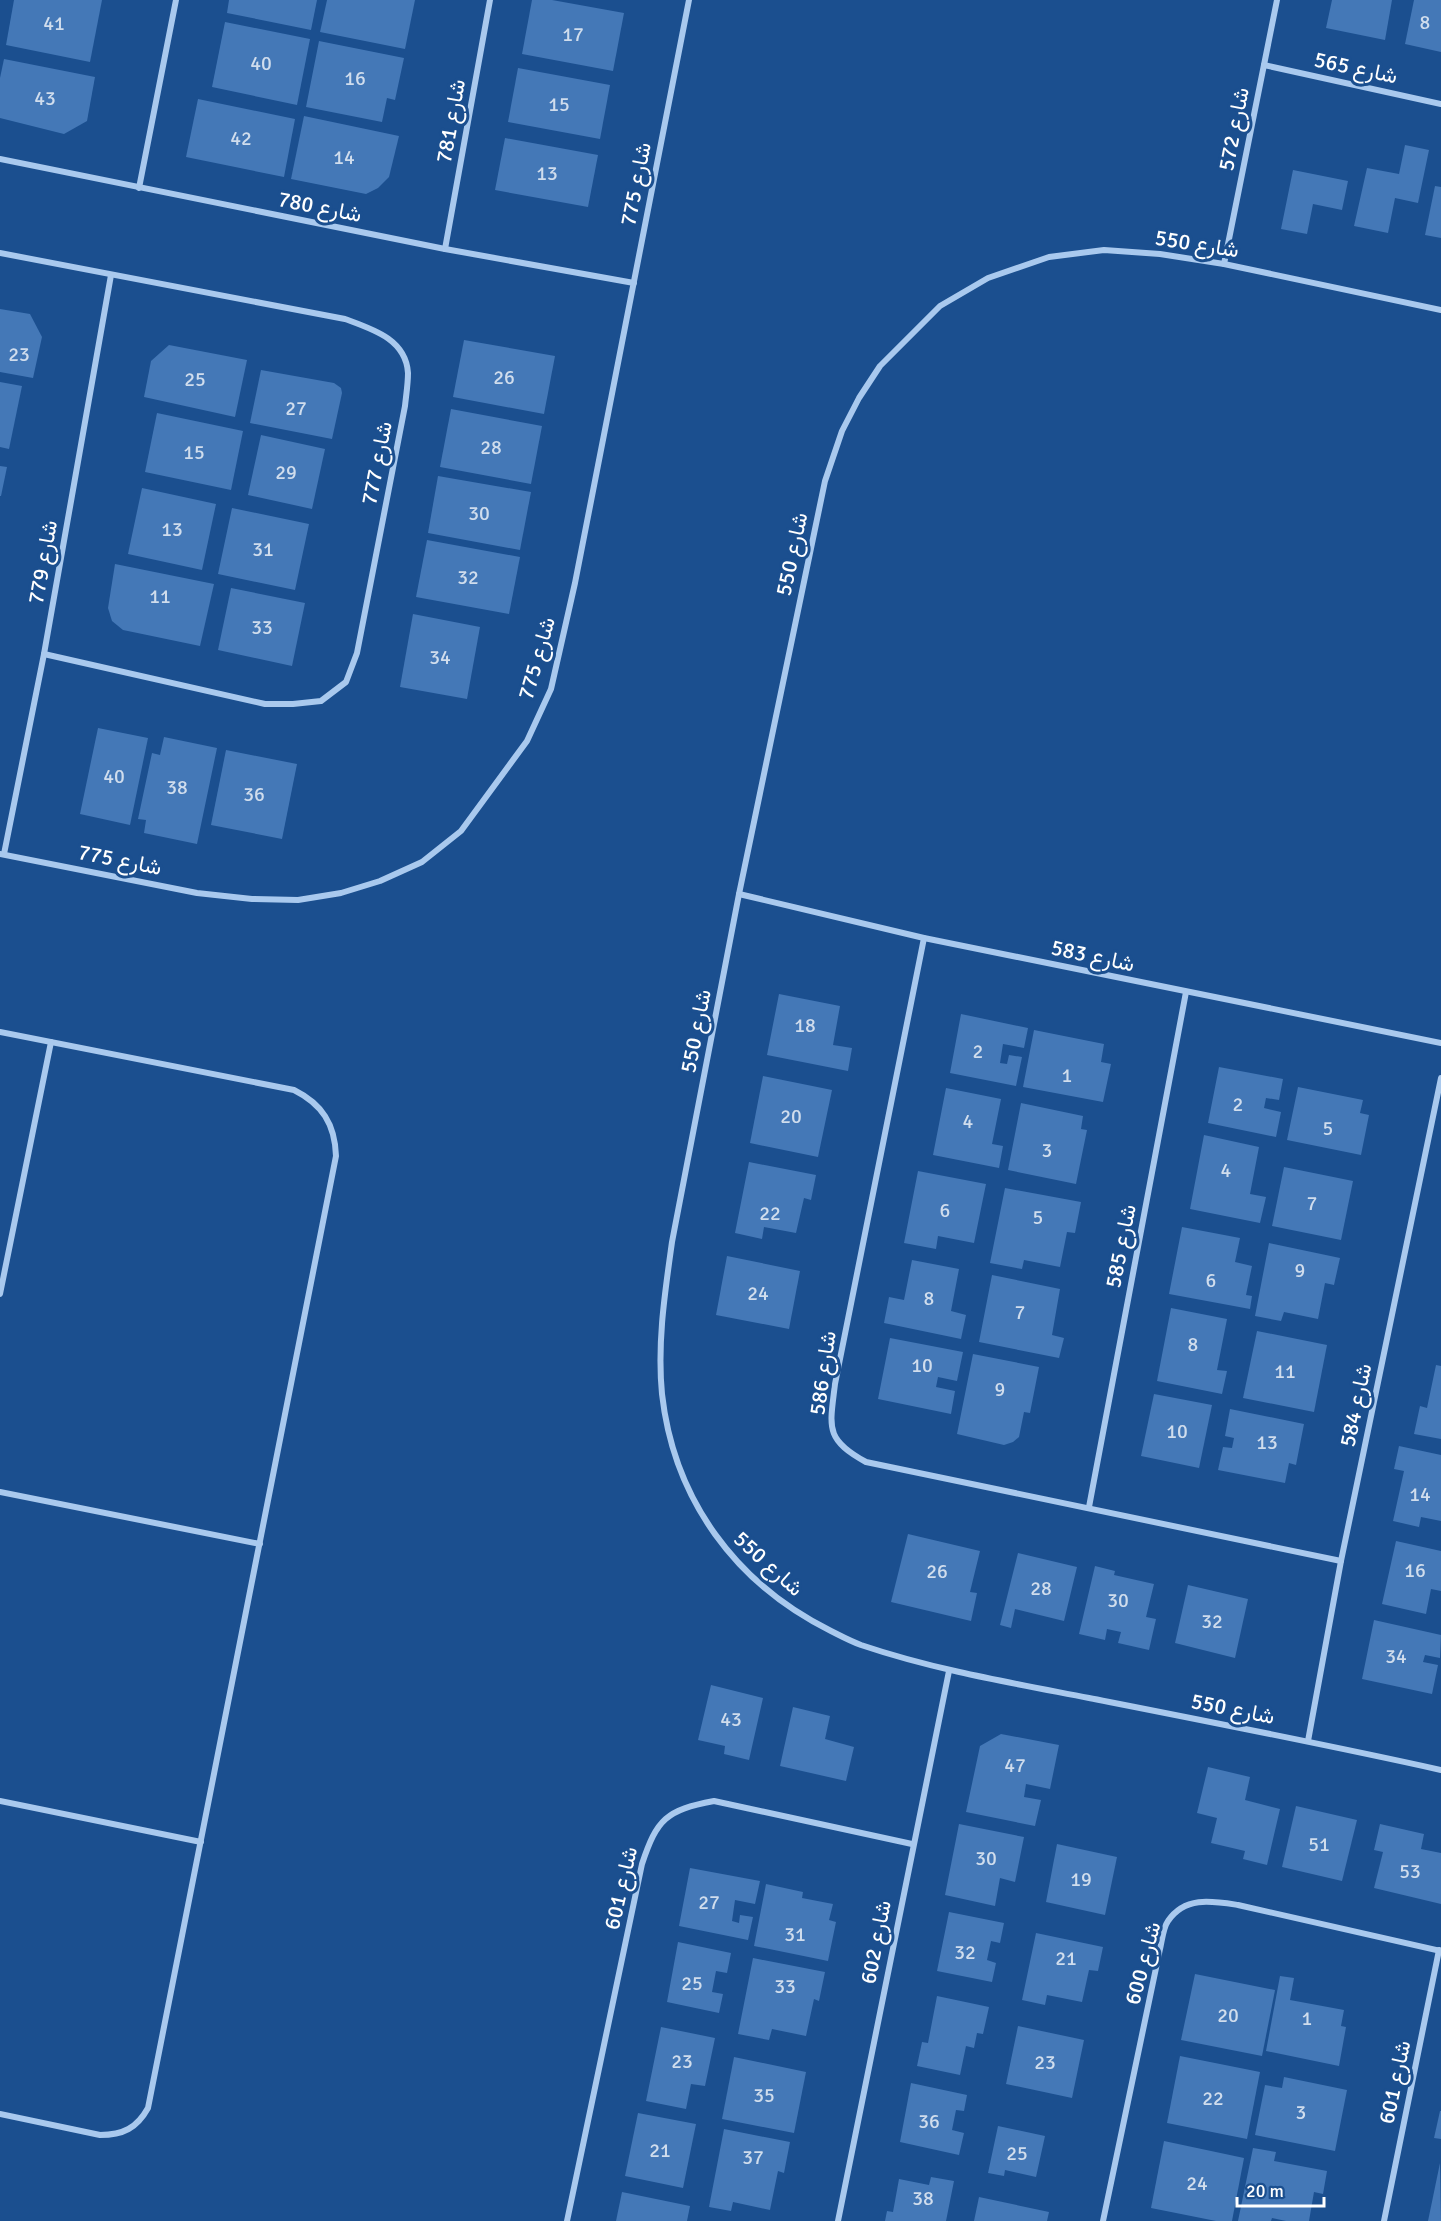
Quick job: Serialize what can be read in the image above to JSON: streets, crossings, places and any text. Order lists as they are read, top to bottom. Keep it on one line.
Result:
{"streets":{"street":["شارع 565","شارع 781","شارع 572","شارع 775","شارع 780","شارع 550","شارع 777","شارع 779","شارع 583","شارع 585","شارع 586","شارع 584","شارع 601","شارع 602","شارع 600"]},"crossings":[["شارع 565","شارع 572"],["شارع 781","شارع 780"],["شارع 572","شارع 550"],["شارع 775","شارع 780"],["شارع 775","شارع 779"],["شارع 550","شارع 583"],["شارع 550","شارع 584"],["شارع 550","شارع 602"],["شارع 777","شارع 779"],["شارع 583","شارع 585"],["شارع 583","شارع 586"],["شارع 585","شارع 586"],["شارع 586","شارع 584"],["شارع 601","شارع 602"],["شارع 601","شارع 600"]],"house_numbers":["8","41","17","40","16","43","15","42","14","13","23","26","25","27","28","15","29","30","13","31","32","11","33","34","40","38","36","18","2","1","2","20","4","5","3","4","7","6","22","5","9","6","24","8","7","8","10","11","9","10","13","14","16","26","28","30","32","34","43","47","51","30","53","19","27","31","32","21","25","33","20","1","23","23","35","22","3","36","21","25","37","24","38"],"scale_bar":"20 m"}
